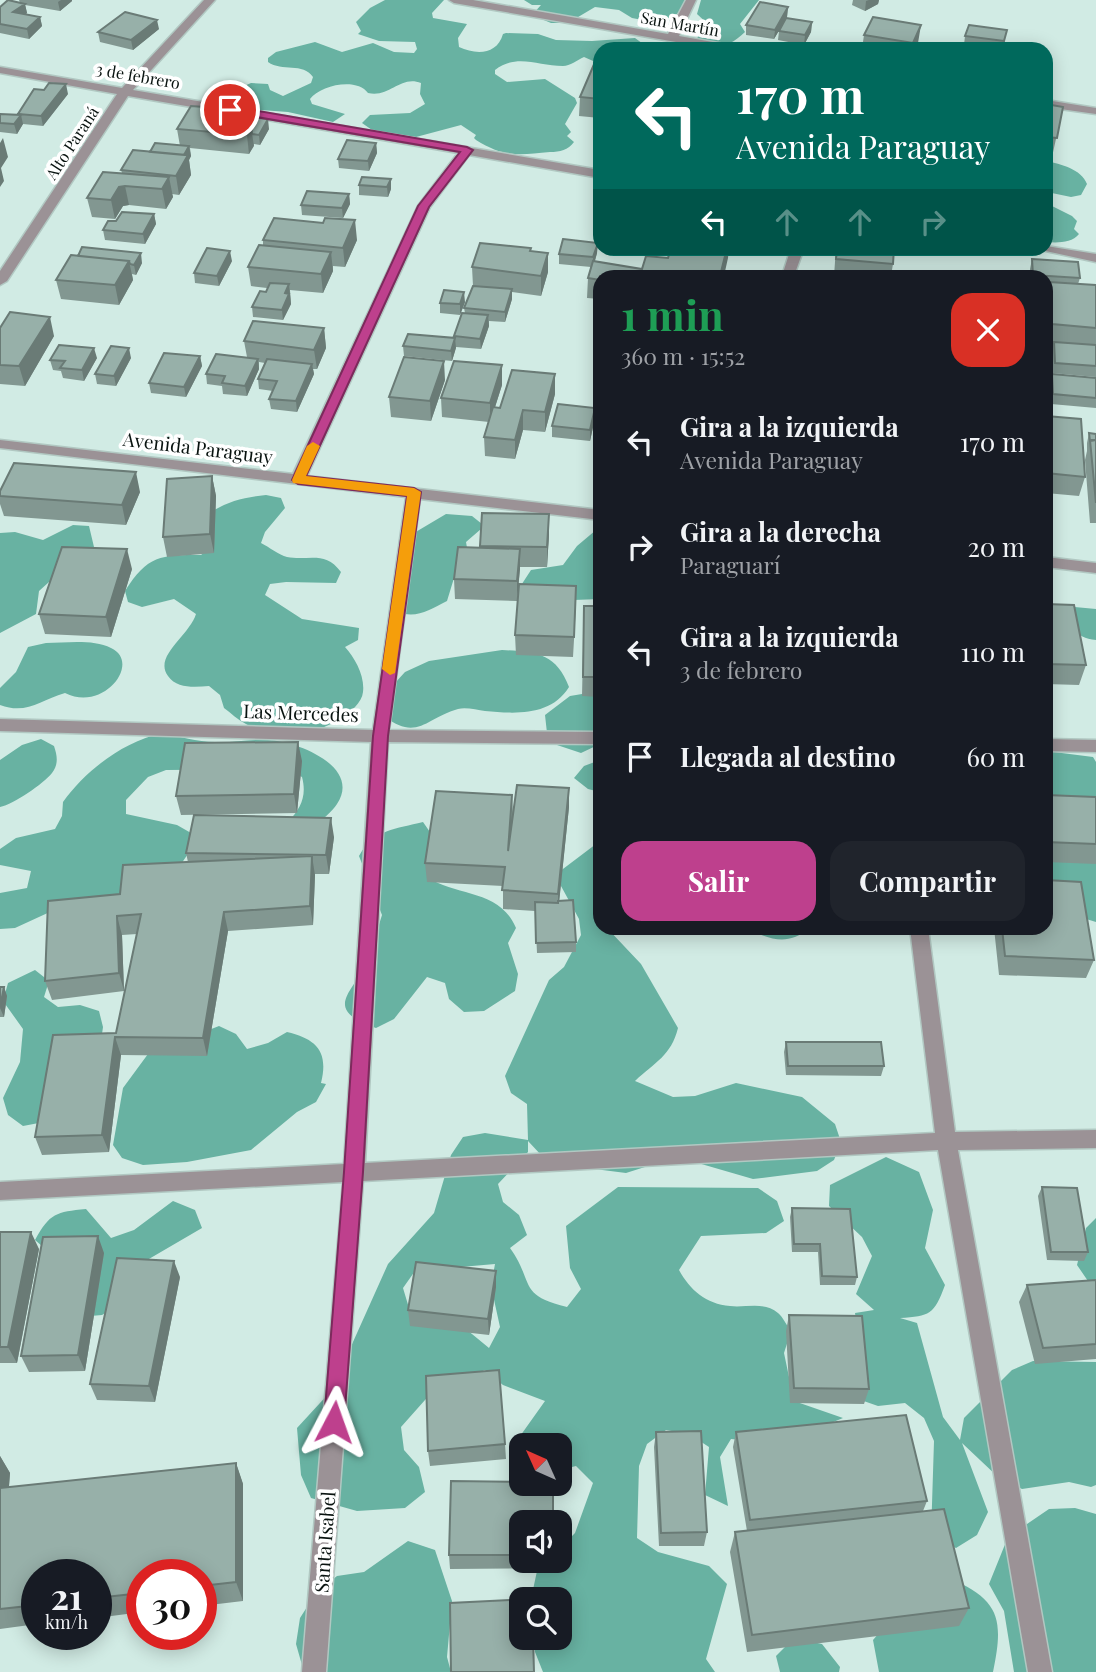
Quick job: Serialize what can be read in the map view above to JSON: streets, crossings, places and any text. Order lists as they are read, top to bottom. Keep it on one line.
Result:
{"streets":{"street":["San Martín","3 de febrero","Alto Paraná","Avenida Paraguay","Las Mercedes","Santa Isabel"]},"crossings":[["3 de febrero","Alto Paraná"],["Avenida Paraguay","Santa Isabel"],["Las Mercedes","Santa Isabel"]],"north":"top left","page":{"turn":["170 m","Avenida Paraguay"],"heading":["1 min","360 m · 15:52"],"list":[{"name":"Gira a la izquierda","note":"Avenida Paraguay","value":"170 m"},{"name":"Gira a la derecha","note":"Paraguarí","value":"20 m"},{"name":"Gira a la izquierda","note":"3 de febrero","value":"110 m"},{"name":"Llegada al destino","value":"60 m"}],"buttons":["Salir","Compartir"],"speed":"21 km/h","limit":"30"}}
